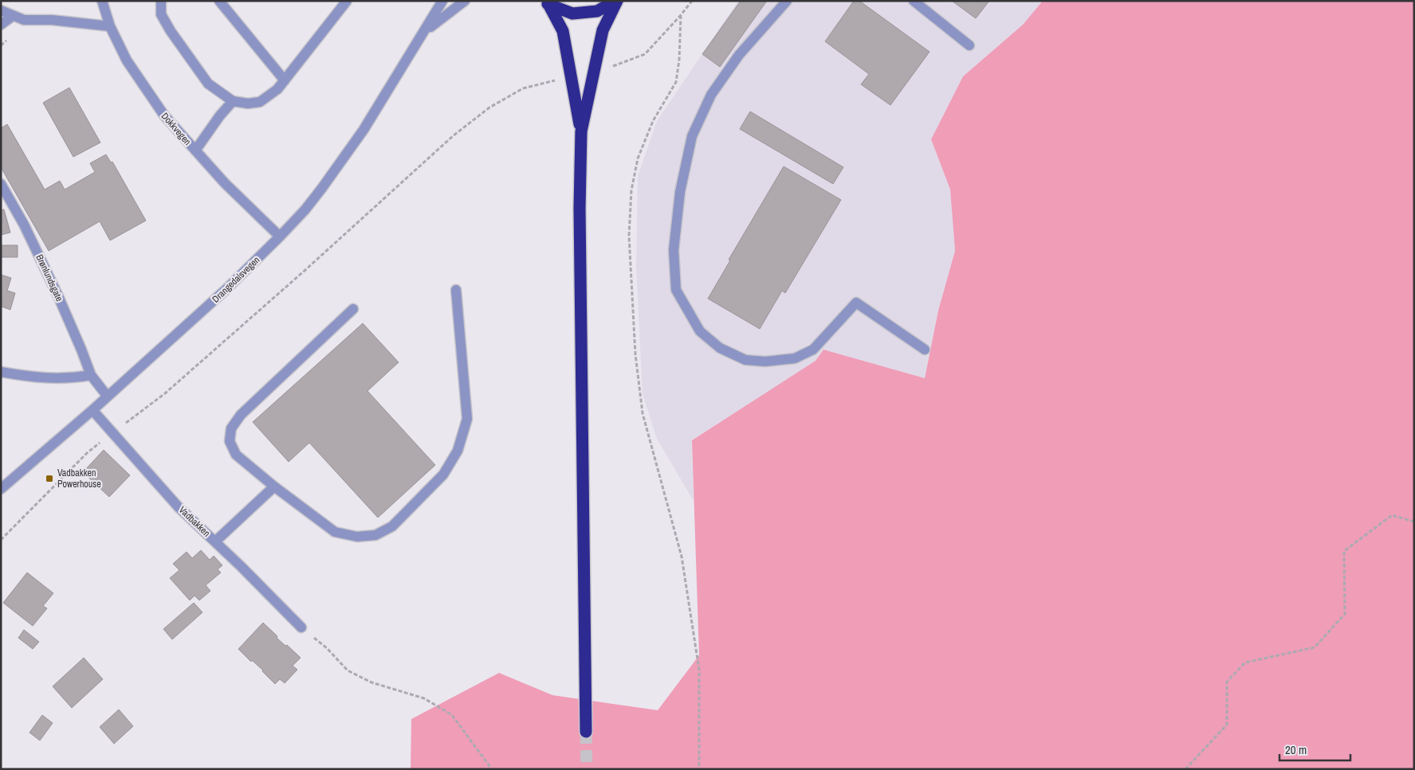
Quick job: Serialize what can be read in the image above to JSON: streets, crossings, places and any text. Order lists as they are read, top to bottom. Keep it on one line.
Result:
{"streets":{"street":["Dokkvegen","Brønlundsgate","Drangedalsvegen","Vadbakken"]},"crossings":[["Dokkvegen","Drangedalsvegen"],["Brønlundsgate","Drangedalsvegen"],["Drangedalsvegen","Vadbakken"]],"places":{"transit":["Vadbakken Powerhouse"]},"scale_bar":"20 m"}
